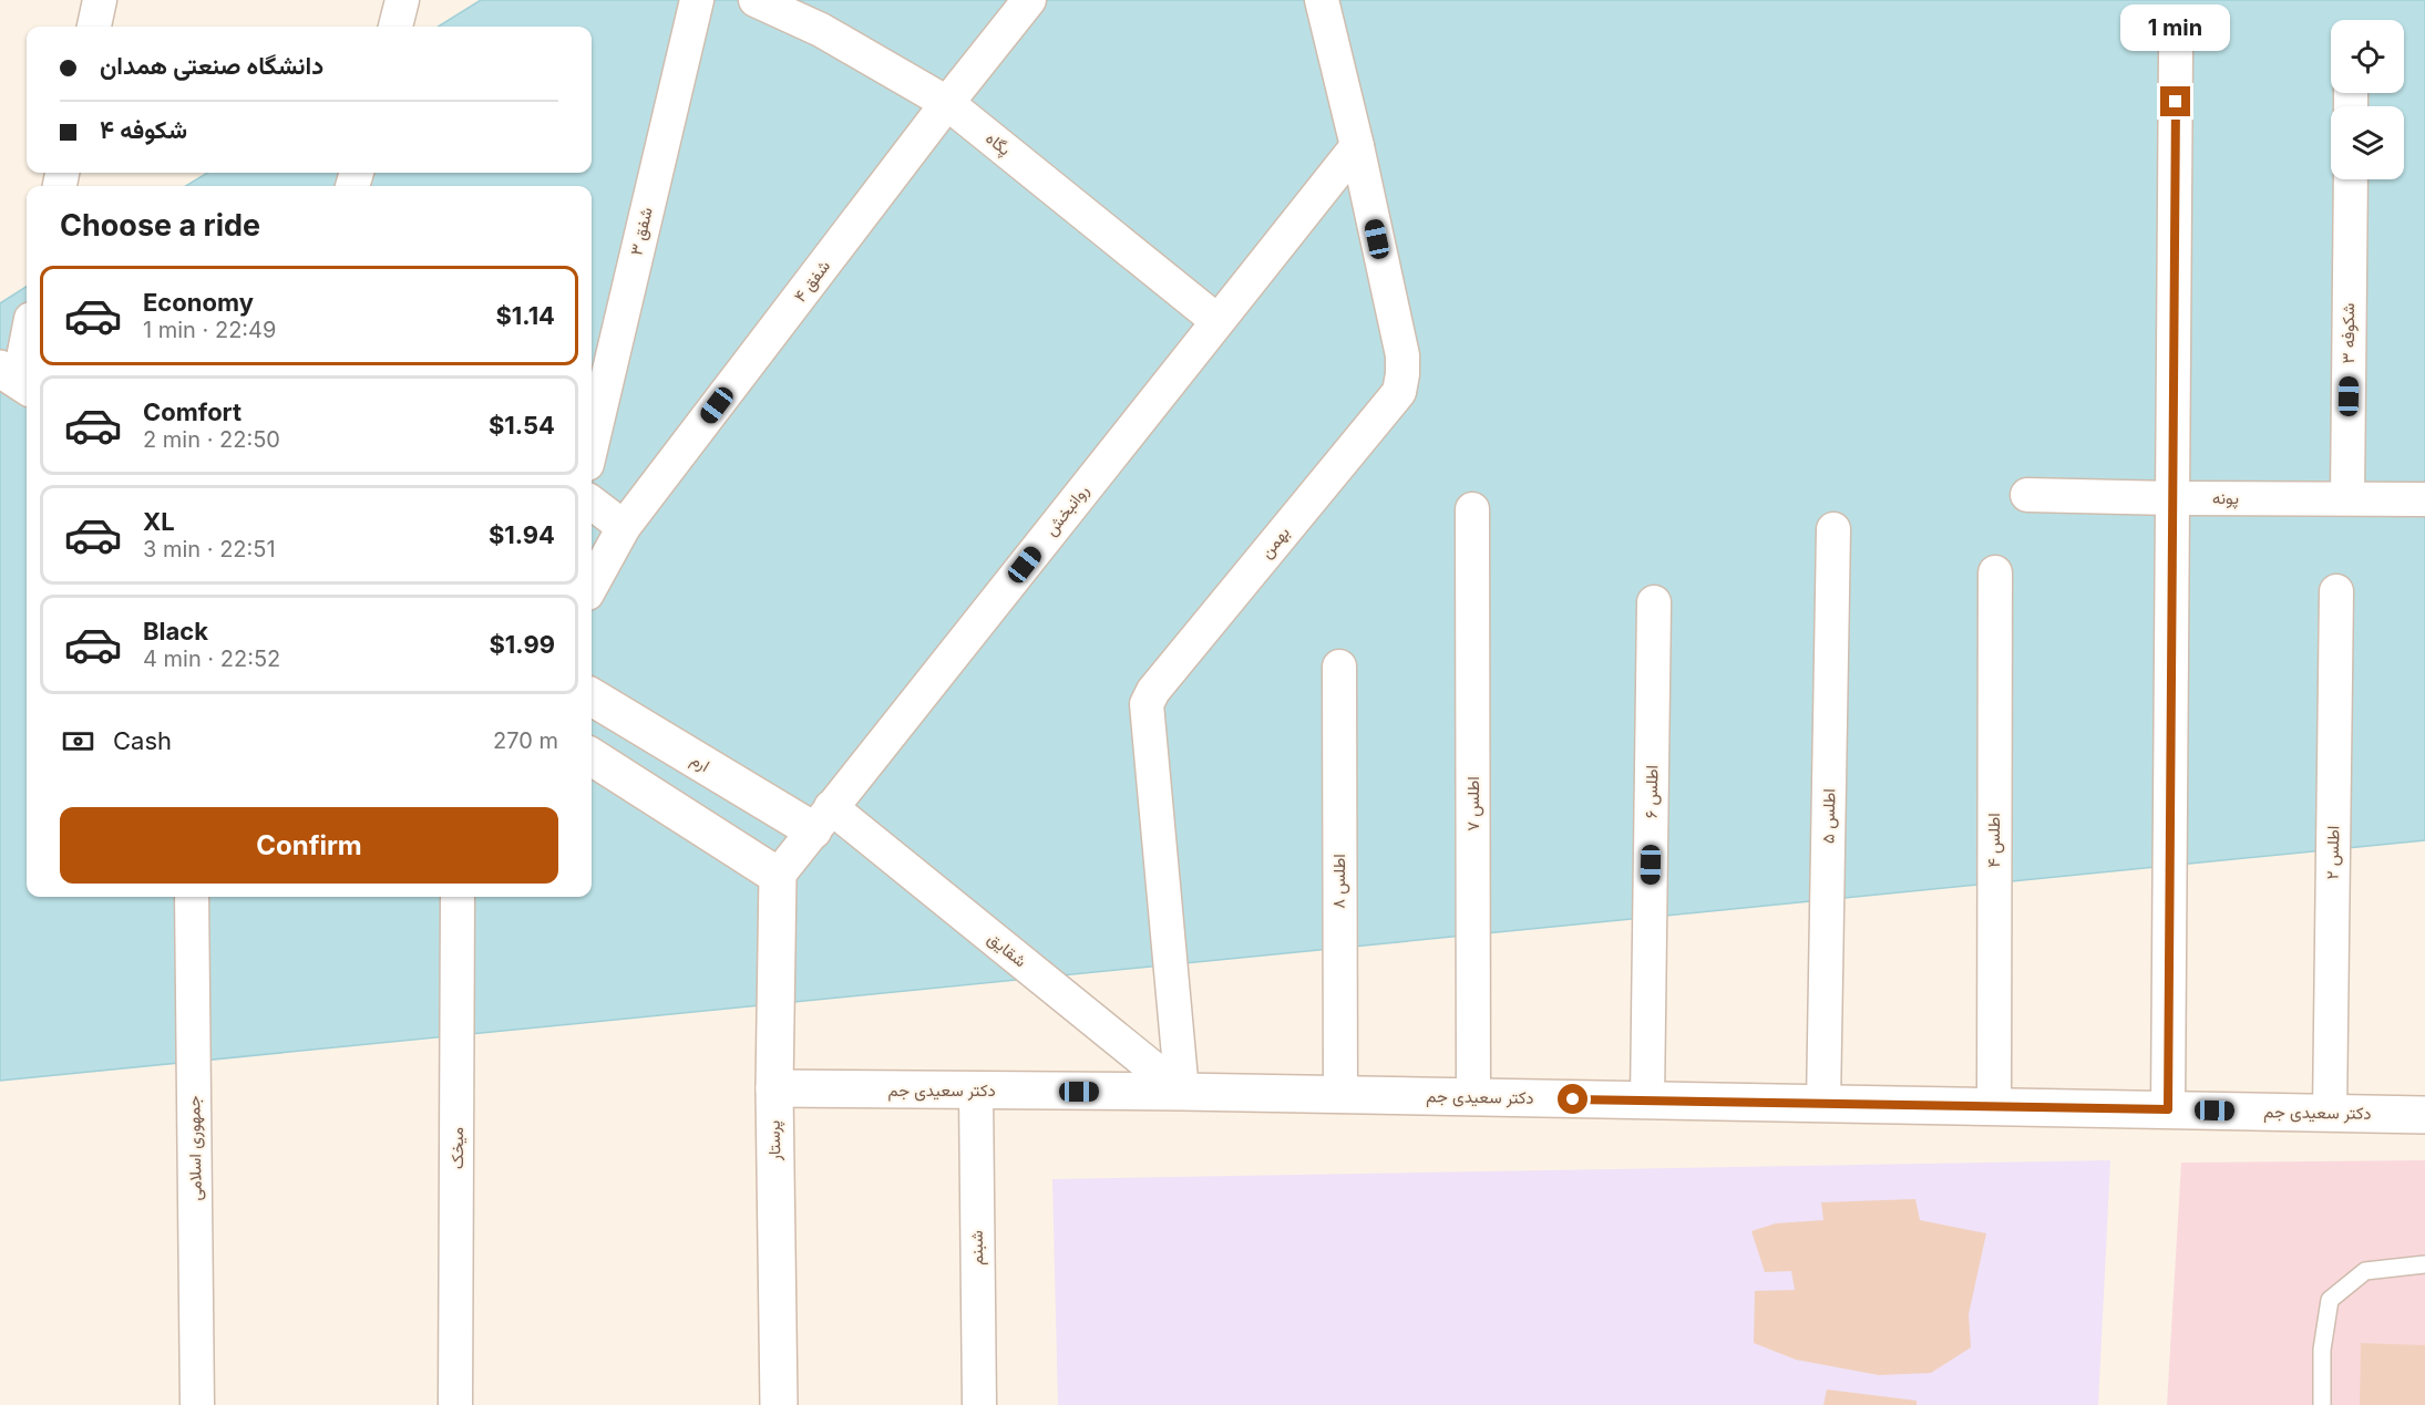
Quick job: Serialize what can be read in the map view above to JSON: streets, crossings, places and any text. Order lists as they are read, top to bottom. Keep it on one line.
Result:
{"streets":{"street":["پگاه","شفق ۳","شفق ۴","شکوفه ۳","پونه","روانبخش","بهمن","ارم","اطلس ۶","اطلس ۷","اطلس ۵","اطلس ۴","اطلس ۲","اطلس ۸","شقایق","دکتر سعیدی جم","پرستار","جمهوری اسلامی","میخک","شبنم"]},"crossings":[["پگاه","شفق ۴"],["پگاه","روانبخش"],["شکوفه ۳","پونه"],["روانبخش","بهمن"],["روانبخش","ارم"],["روانبخش","شقایق"],["روانبخش","پرستار"],["بهمن","شقایق"],["بهمن","دکتر سعیدی جم"],["ارم","شقایق"],["اطلس ۶","دکتر سعیدی جم"],["اطلس ۷","دکتر سعیدی جم"],["اطلس ۵","دکتر سعیدی جم"],["اطلس ۴","دکتر سعیدی جم"],["اطلس ۲","دکتر سعیدی جم"],["اطلس ۸","دکتر سعیدی جم"],["شقایق","دکتر سعیدی جم"],["دکتر سعیدی جم","پرستار"],["دکتر سعیدی جم","شبنم"]],"page":{"bubble":"1 min","banner":["دانشگاه صنعتی همدان","شکوفه ۴"],"heading":"Choose a ride","list":[{"name":"Economy","note":"1 min · 22:49","value":"$1.14"},{"name":"Comfort","note":"2 min · 22:50","value":"$1.54"},{"name":"XL","note":"3 min · 22:51","value":"$1.94"},{"name":"Black","note":"4 min · 22:52","value":"$1.99"}],"pay":["Cash","270 m"],"buttons":"Confirm"}}
